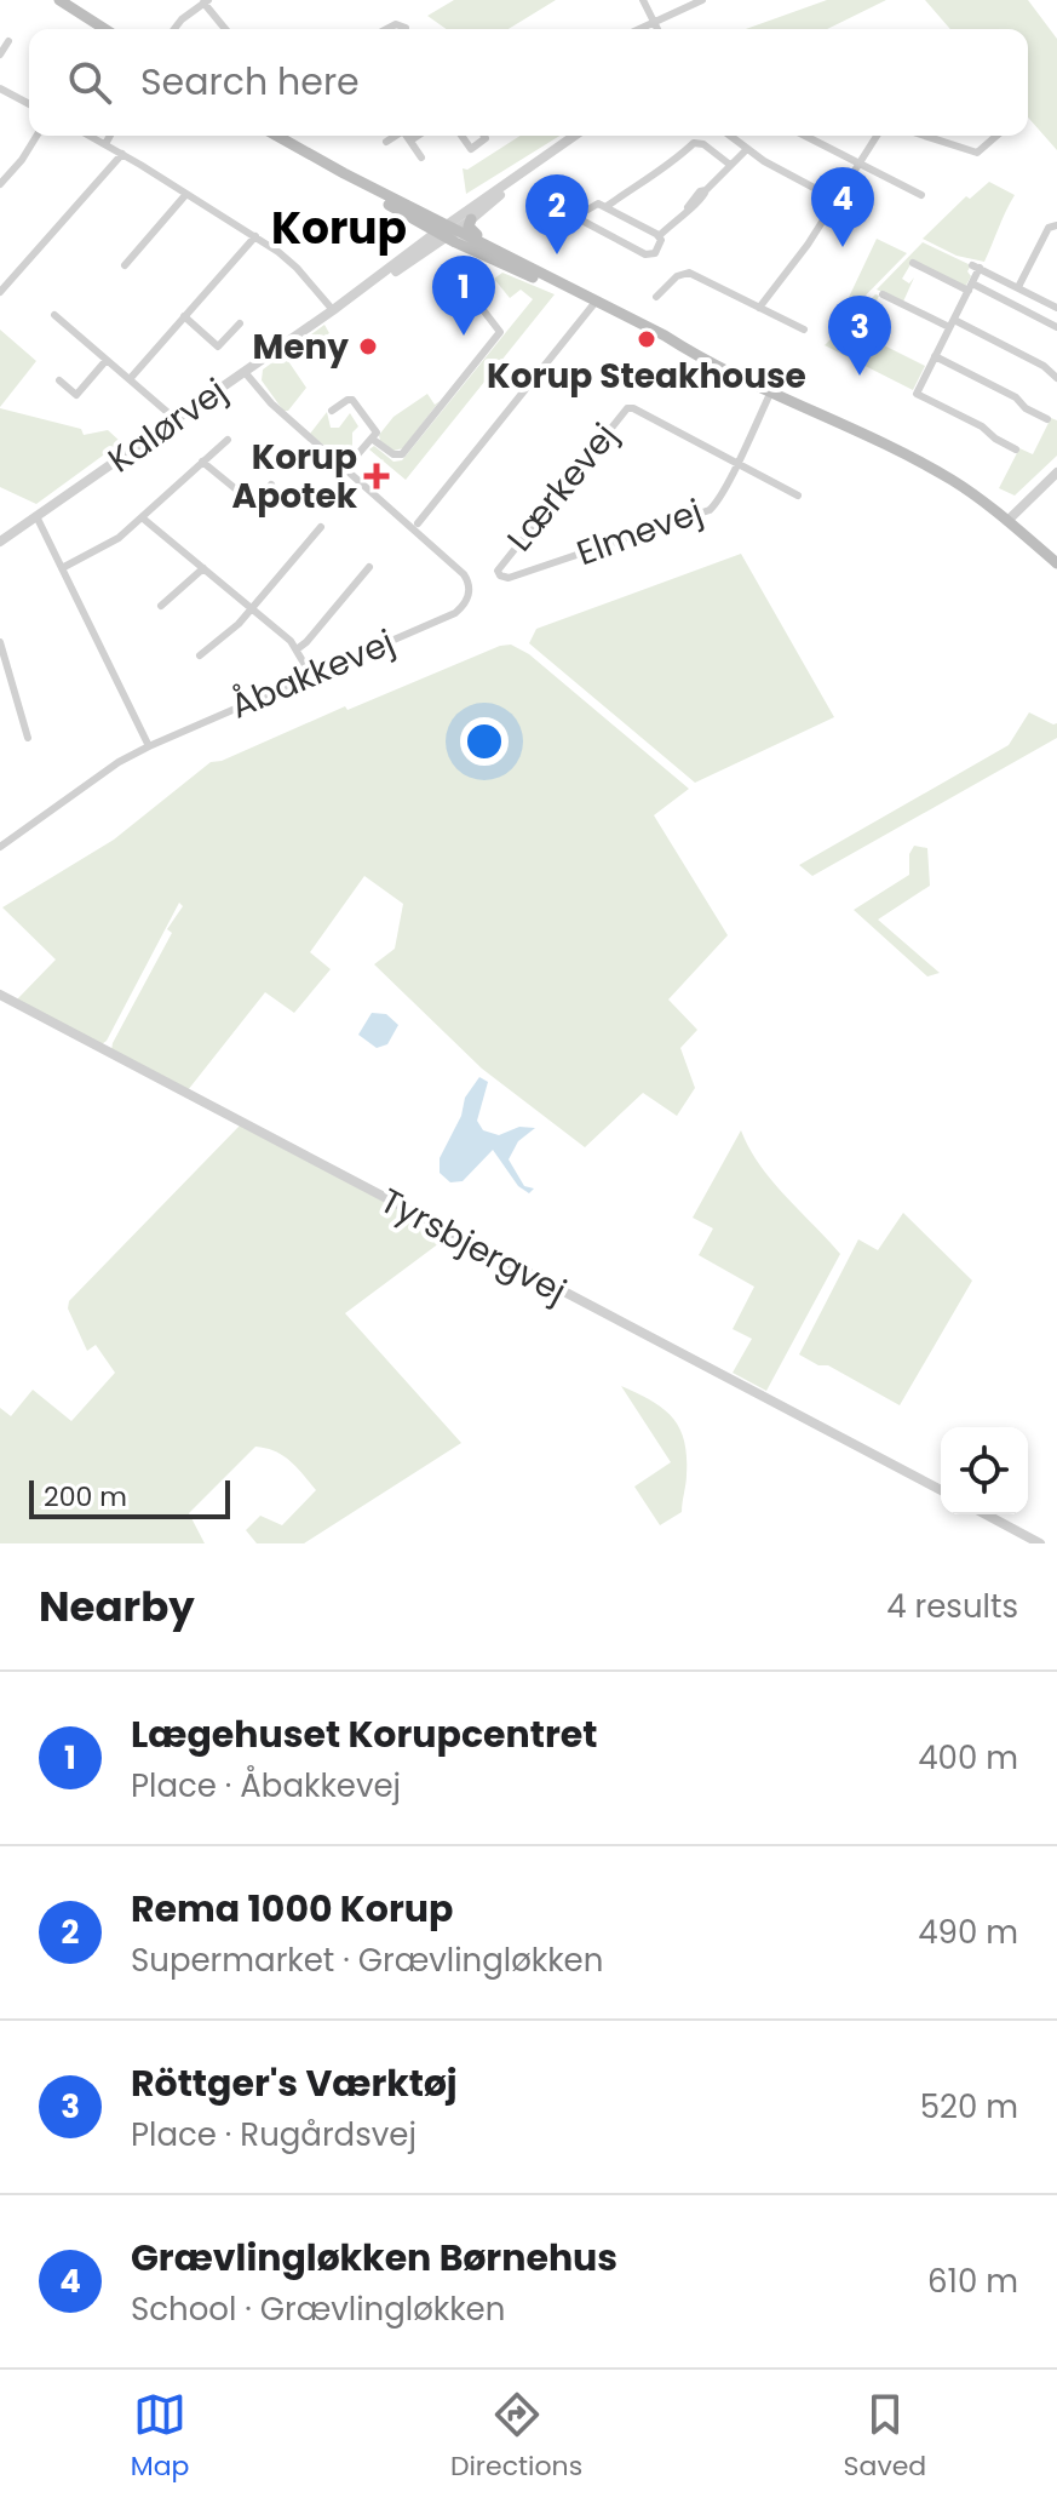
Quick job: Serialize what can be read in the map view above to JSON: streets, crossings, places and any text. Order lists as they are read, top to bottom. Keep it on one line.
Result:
{"streets":{"street":["Kalørvej","Lærkevej","Elmevej","Åbakkevej","Tyrsbjergvej"]},"crossings":[["Kalørvej","Åbakkevej"],["Lærkevej","Elmevej"]],"districts":["Korup"],"places":{"other":["Korup Steakhouse","Meny"],"health":["Korup Apotek"]},"scale_bar":"200 m","page":{"search":"Search here","pins":["4","2","1","3"],"scale":"200 m","heading":["Nearby","4 results"],"list":[{"mark":"1","name":"Lægehuset Korupcentret","note":"Place · Åbakkevej","value":"400 m"},{"mark":"2","name":"Rema 1000 Korup","note":"Supermarket · Grævlingløkken","value":"490 m"},{"mark":"3","name":"Röttger's Værktøj","note":"Place · Rugårdsvej","value":"520 m"},{"mark":"4","name":"Grævlingløkken Børnehus","note":"School · Grævlingløkken","value":"610 m"}],"nav":["Map","Directions","Saved"]}}
